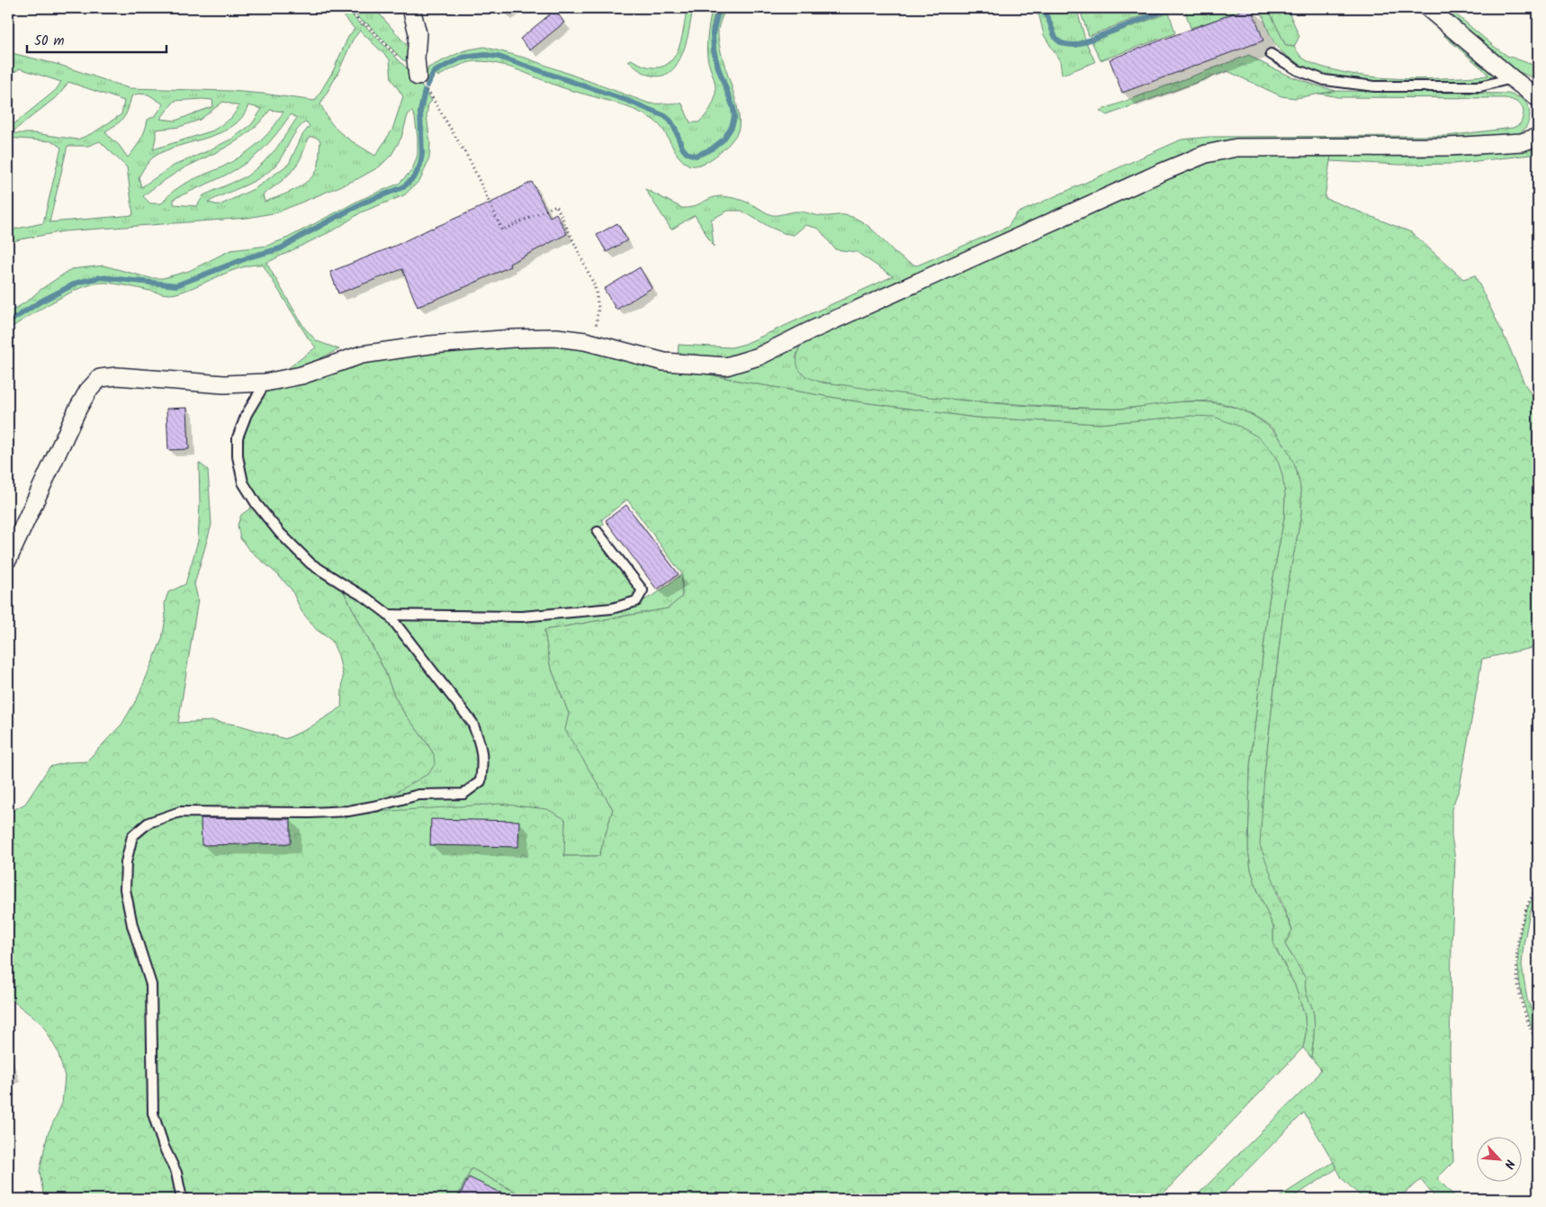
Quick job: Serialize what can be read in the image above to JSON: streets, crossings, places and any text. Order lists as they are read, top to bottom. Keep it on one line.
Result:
{"scale_bar":"50 m","north":"bottom right"}
